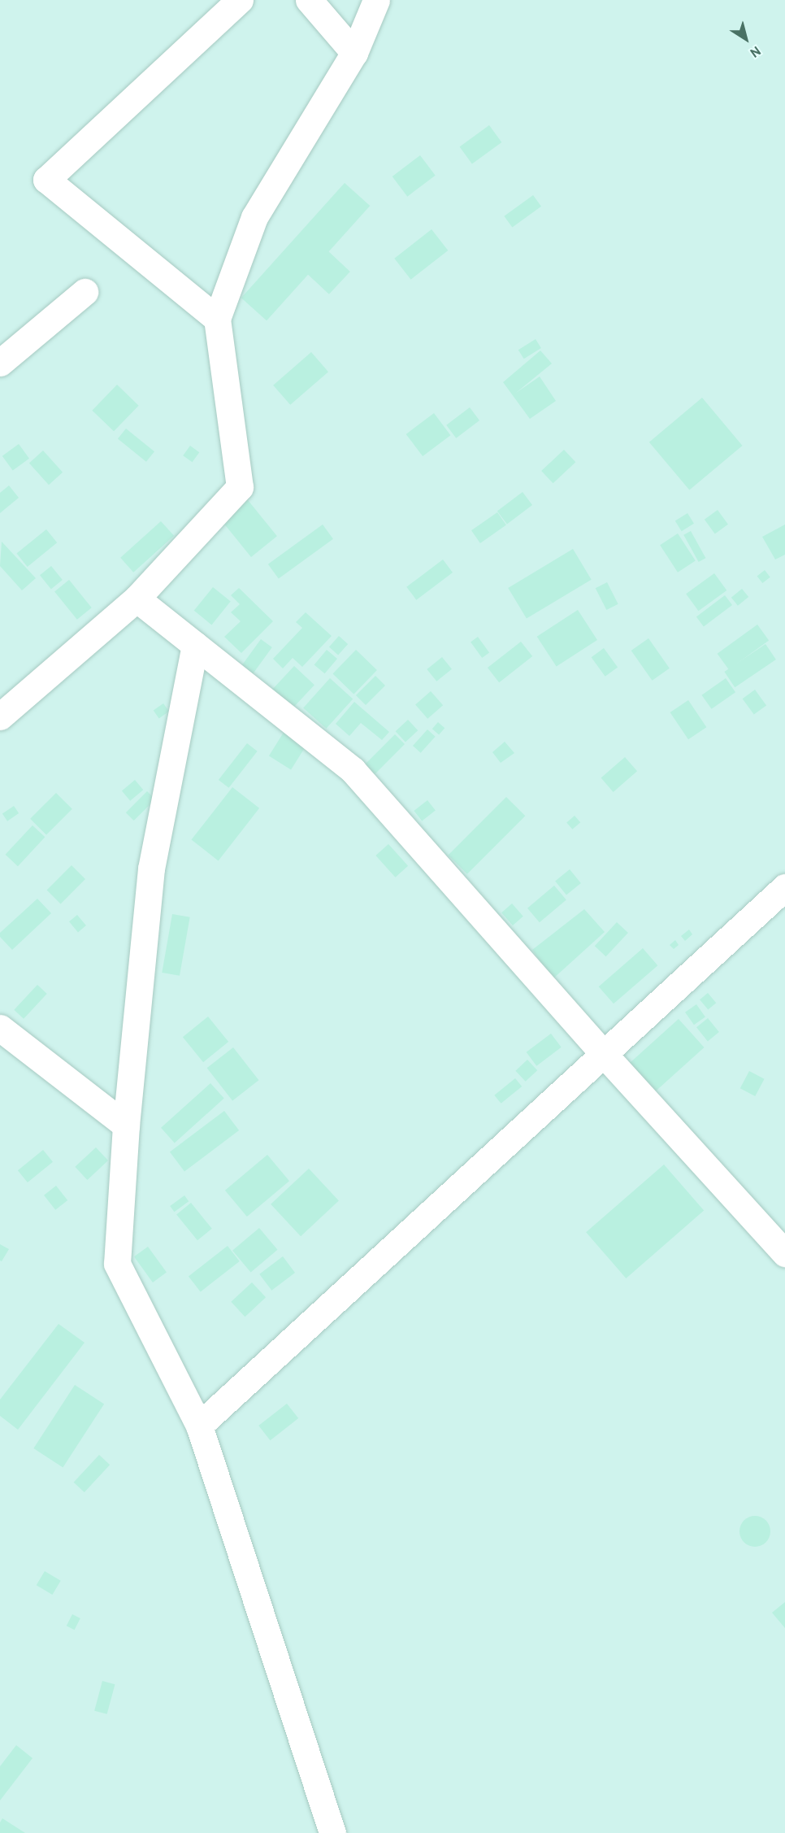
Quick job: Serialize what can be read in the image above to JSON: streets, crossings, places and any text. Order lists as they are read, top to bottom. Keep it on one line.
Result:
{"north":"bottom right"}
